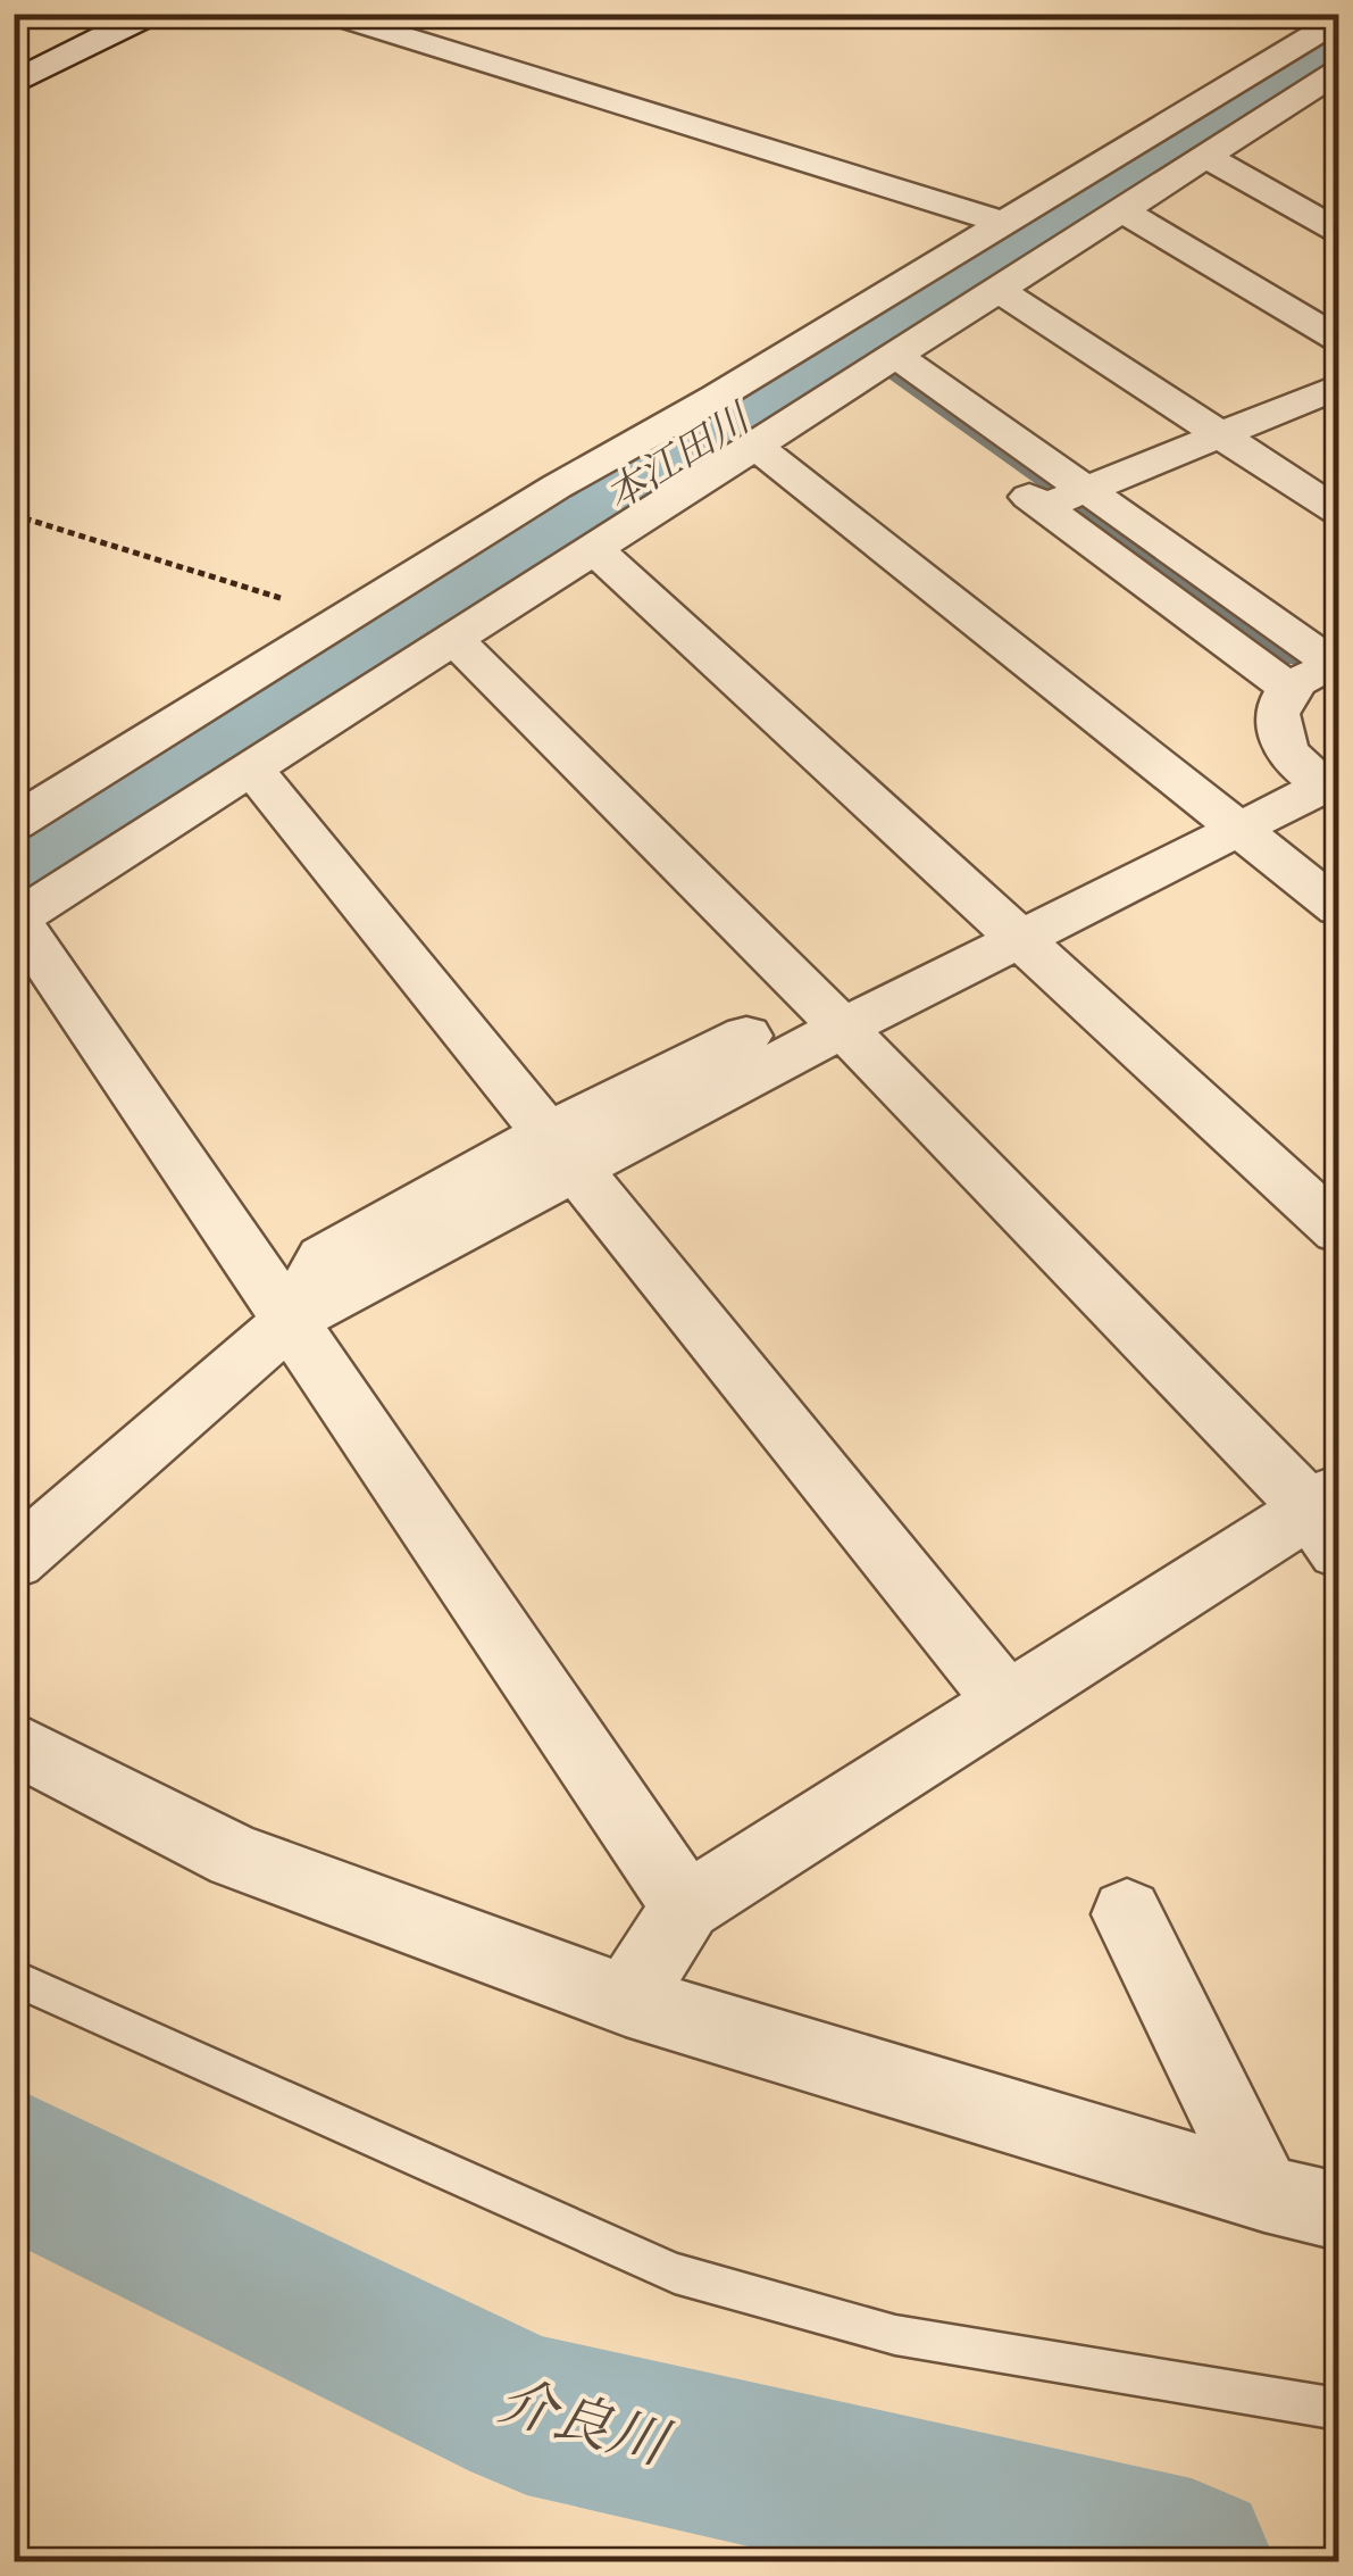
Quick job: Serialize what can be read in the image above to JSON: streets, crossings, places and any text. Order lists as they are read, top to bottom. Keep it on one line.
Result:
{"water":["本江田川","介良川"]}
